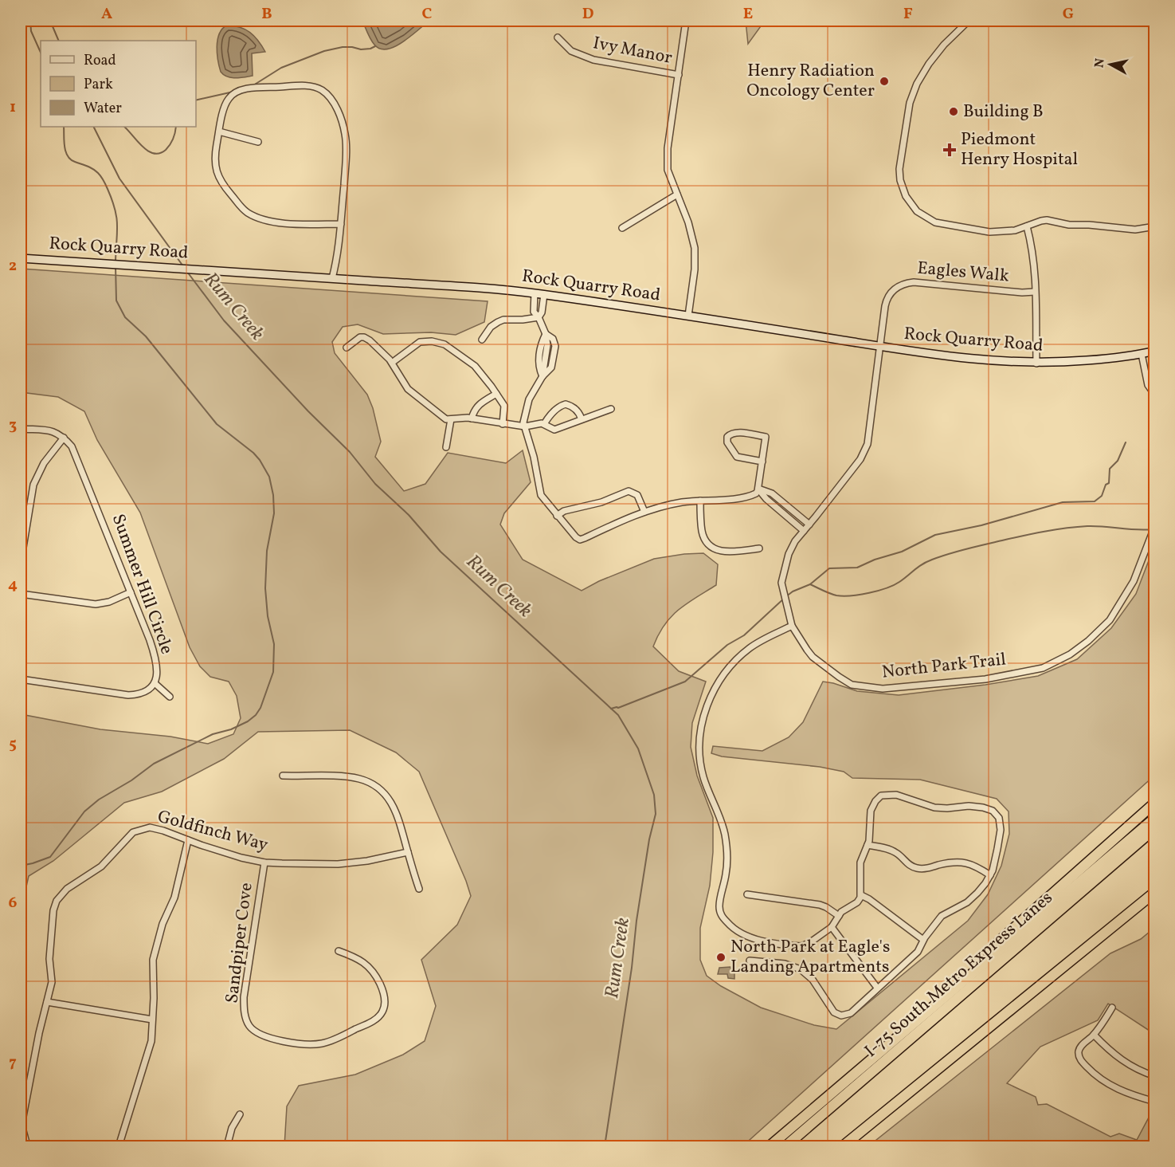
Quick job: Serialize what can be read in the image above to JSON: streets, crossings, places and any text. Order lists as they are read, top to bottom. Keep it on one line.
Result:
{"streets":{"highway":["I-75 South Metro Express Lanes"],"street":["Ivy Manor","Rock Quarry Road","Eagles Walk","Summer Hill Circle","North Park Trail","Goldfinch Way","Sandpiper Cove"]},"crossings":[["Rock Quarry Road","Eagles Walk"],["Rock Quarry Road","North Park Trail"],["Eagles Walk","North Park Trail"],["Goldfinch Way","Sandpiper Cove"]],"water":["Rum Creek"],"places":{"other":["Henry Radiation Oncology Center","Building B","North Park at Eagle's Landing Apartments"],"health":["Piedmont Henry Hospital"]},"legend":["Road","Park","Water"],"north":"left","grid":{"columns":["A","B","C","D","E","F","G"],"rows":["1","2","3","4","5","6","7"]}}
